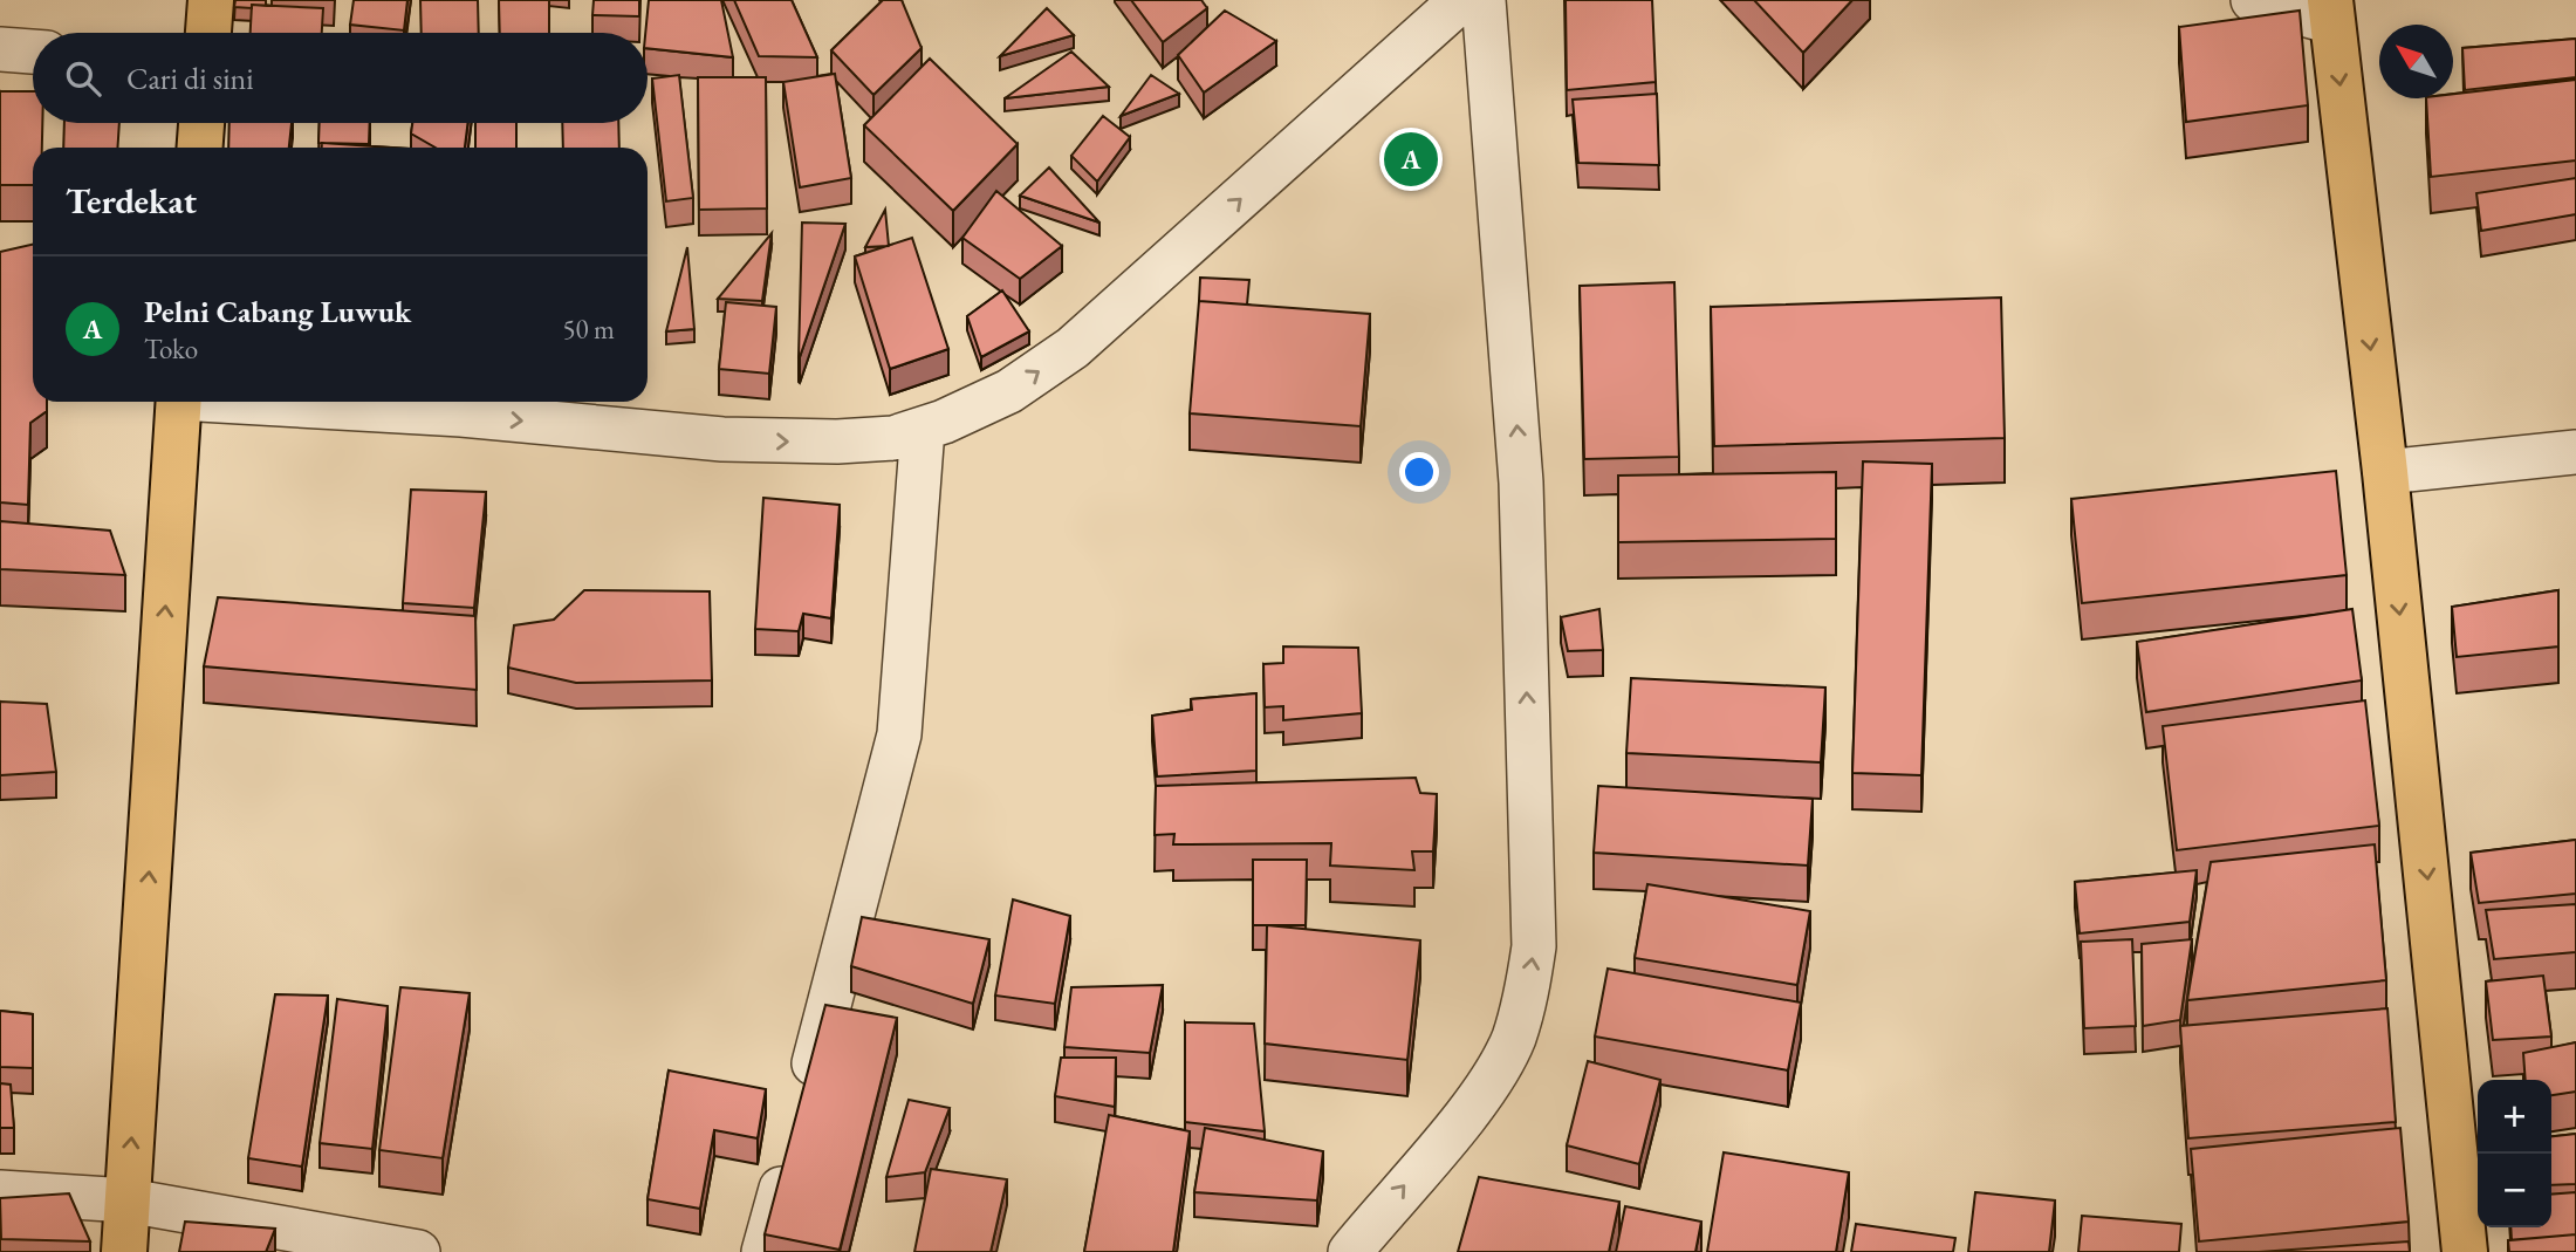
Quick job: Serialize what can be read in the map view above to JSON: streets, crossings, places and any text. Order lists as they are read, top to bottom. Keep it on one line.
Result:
{"north":"top left","page":{"search":"Cari di sini","pins":"A","heading":"Terdekat","list":[{"mark":"A","name":"Pelni Cabang Luwuk","note":"Toko","value":"50 m"}],"map_buttons":["+","−"]}}
